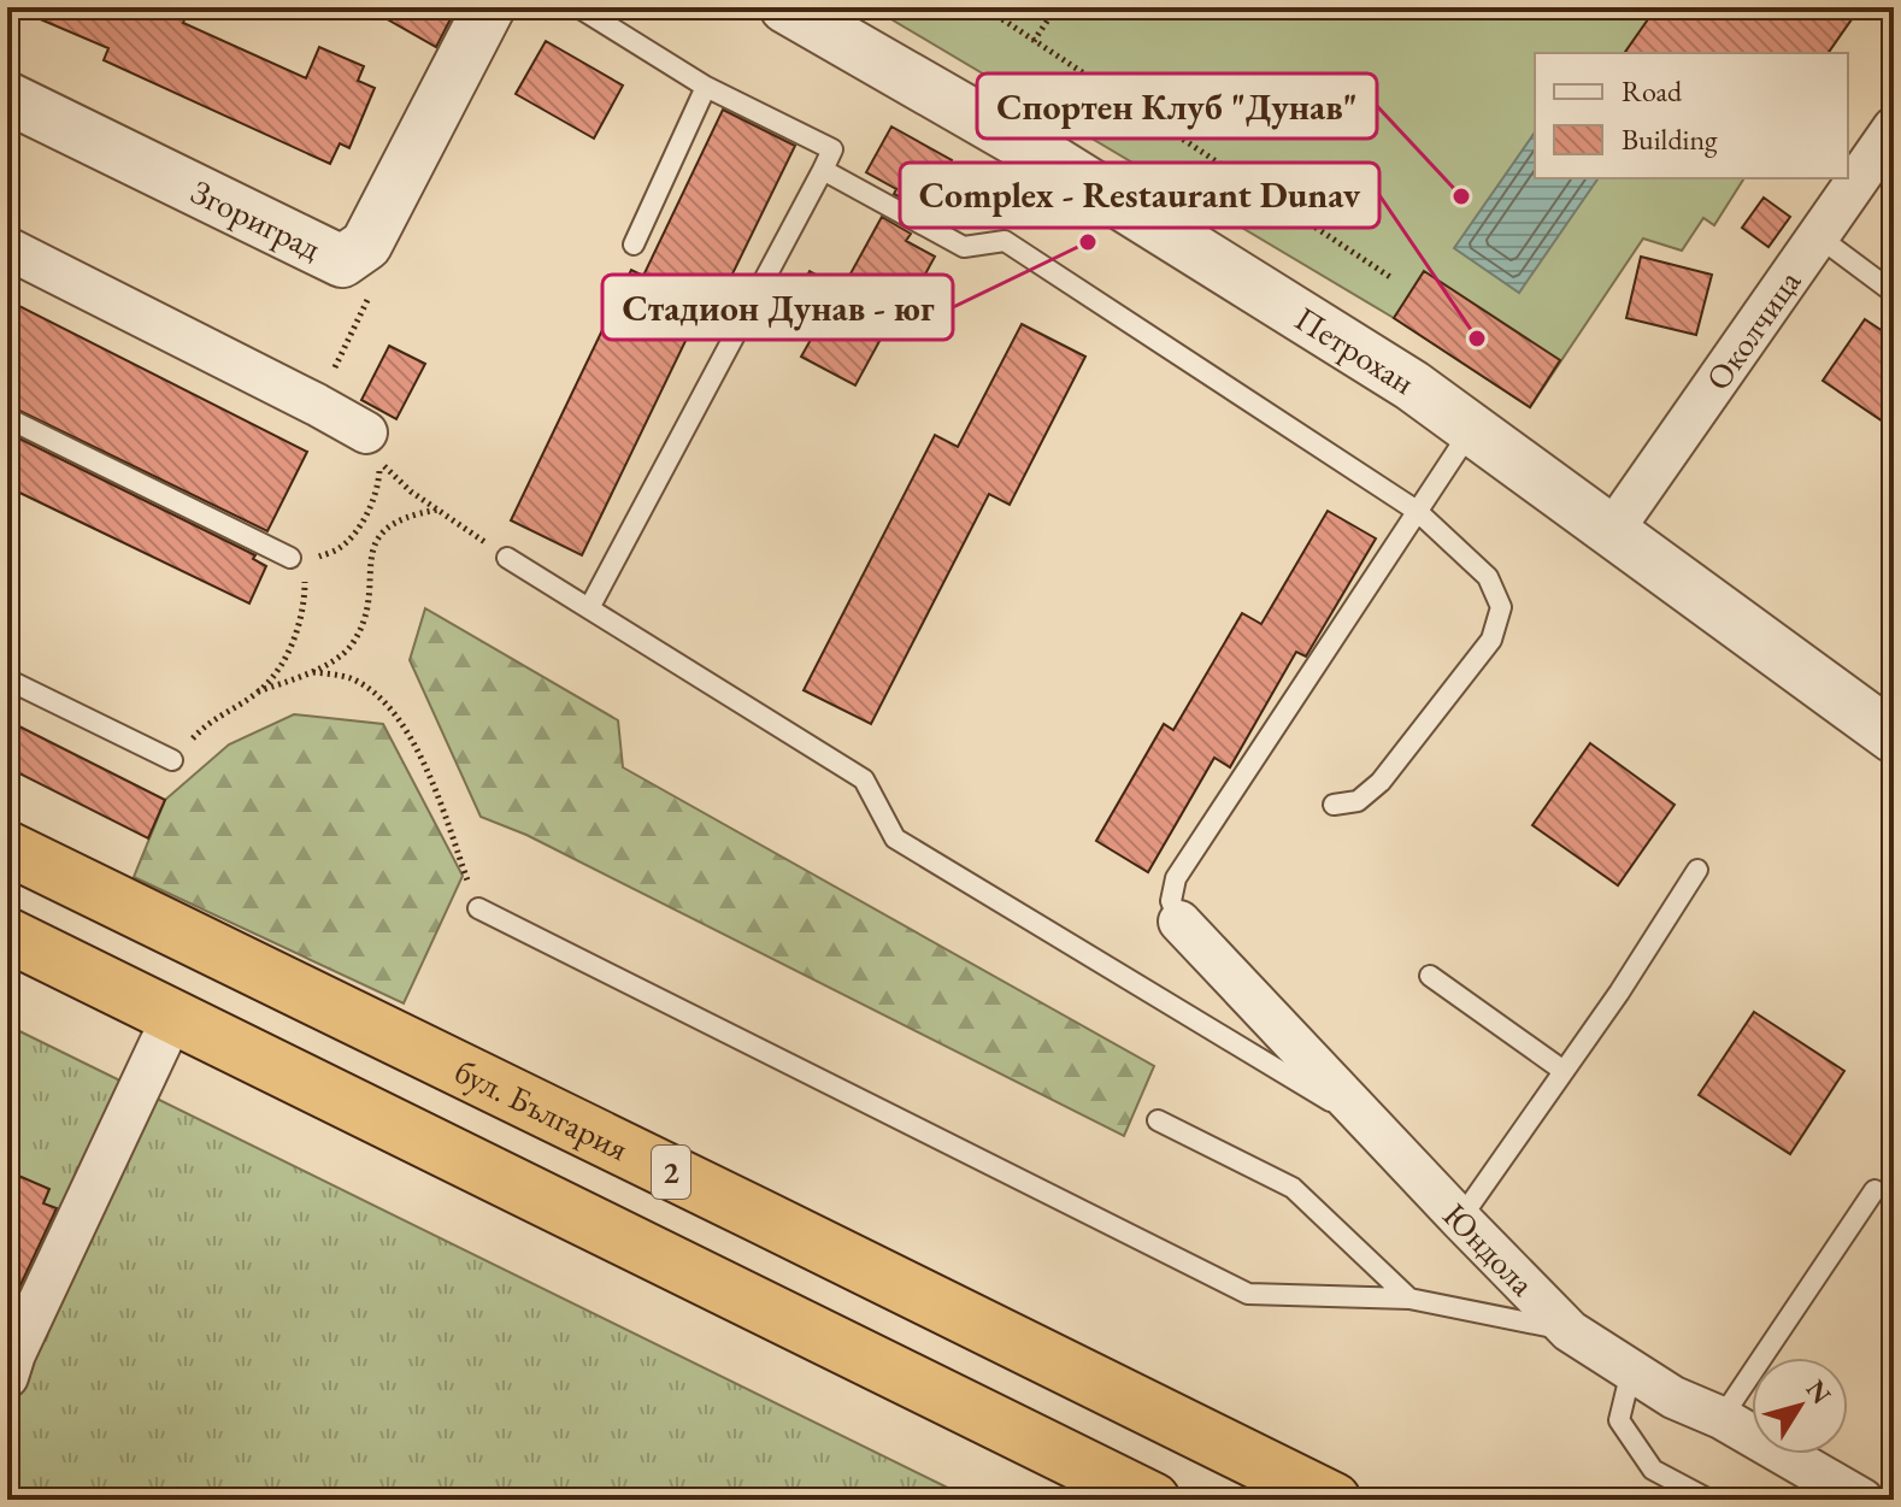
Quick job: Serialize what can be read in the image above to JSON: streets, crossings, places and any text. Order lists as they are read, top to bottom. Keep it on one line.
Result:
{"streets":{"highway":["бул. България","2"],"street":["Згориград","Околчица","Петрохан","Юндола"]},"crossings":[["Околчица","Петрохан"]],"places":["Спортен Клуб \"Дунав\"","Стадион Дунав - юг","Complex - Restaurant Dunav"],"legend":["Road","Building"],"north":"top right"}
